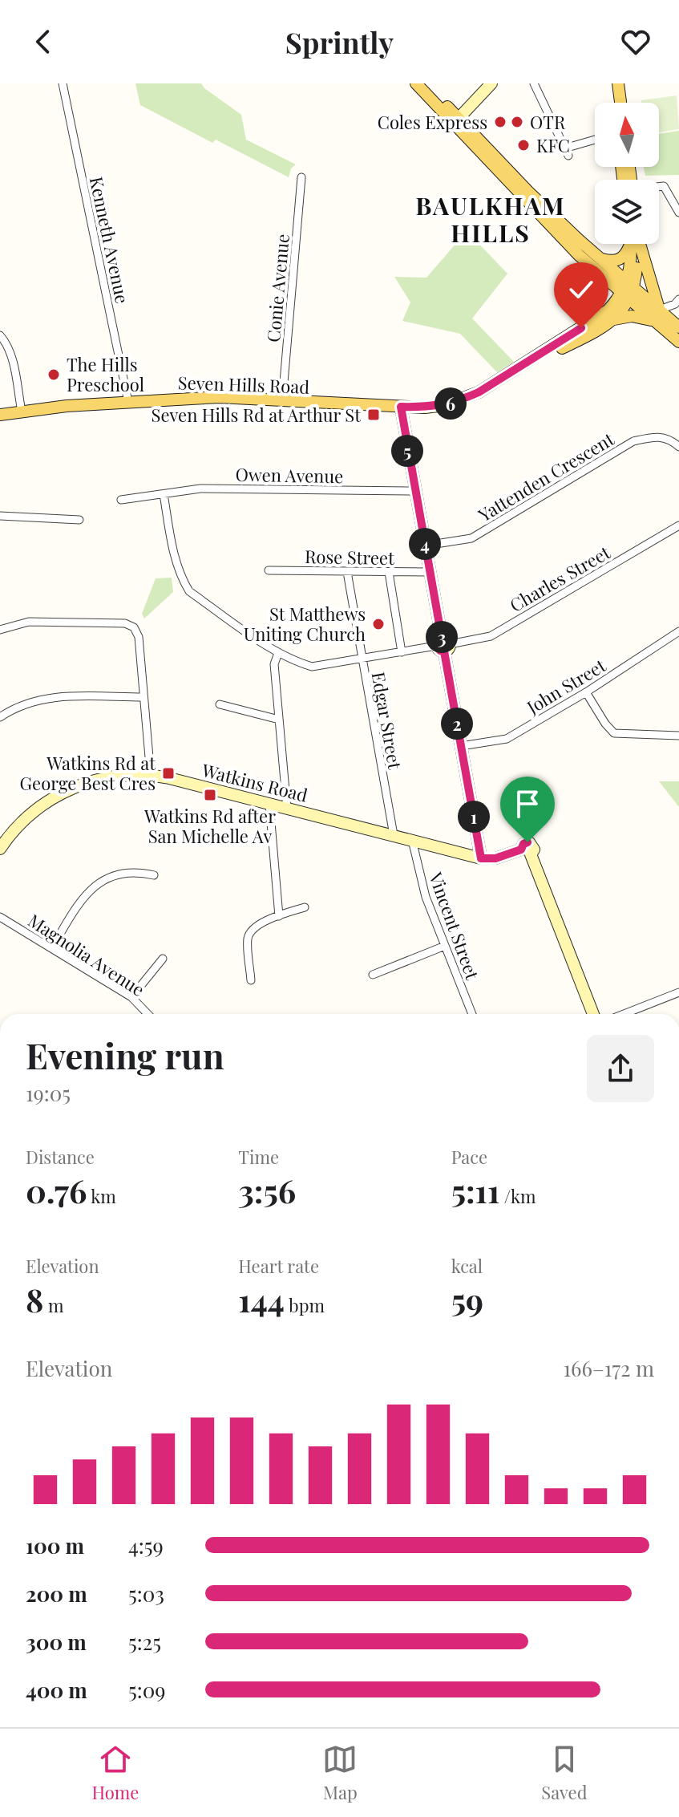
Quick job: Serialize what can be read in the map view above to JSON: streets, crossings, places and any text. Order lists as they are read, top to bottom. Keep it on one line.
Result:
{"streets":{"main road":["Seven Hills Road"],"street":["Kenneth Avenue","Conie Avenue","Owen Avenue","Yattenden Crescent","Rose Street","Charles Street","John Street","Edgar Street","Watkins Road","Vincent Street","Magnolia Avenue"]},"crossings":[["Kenneth Avenue","Seven Hills Road"],["Conie Avenue","Seven Hills Road"],["Owen Avenue","Charles Street"],["Rose Street","Edgar Street"],["Charles Street","Edgar Street"],["Edgar Street","Watkins Road"],["Watkins Road","Vincent Street"]],"districts":["BAULKHAM HILLS"],"places":{"other":["Coles Express","OTR","KFC","The Hills Preschool","St Matthews Uniting Church"],"transit":["Seven Hills Rd at Arthur St","Watkins Rd at George Best Cres","Watkins Rd after San Michelle Av"]},"north":"top","page":{"header":"Sprintly","pins":["6","5","4","3","2","1"],"heading":["Evening run","19:05"],"stats":[["Distance","0.76 km"],["Time","3:56"],["Pace","5:11 /km"],["Elevation","8 m"],["Heart rate","144 bpm"],["kcal","59"]],"chart":["Elevation","166–172 m"],"list":[{"name":"100 m","note":"4:59"},{"name":"200 m","note":"5:03"},{"name":"300 m","note":"5:25"},{"name":"400 m","note":"5:09"}],"tabs":["Home","Map","Saved"]}}
